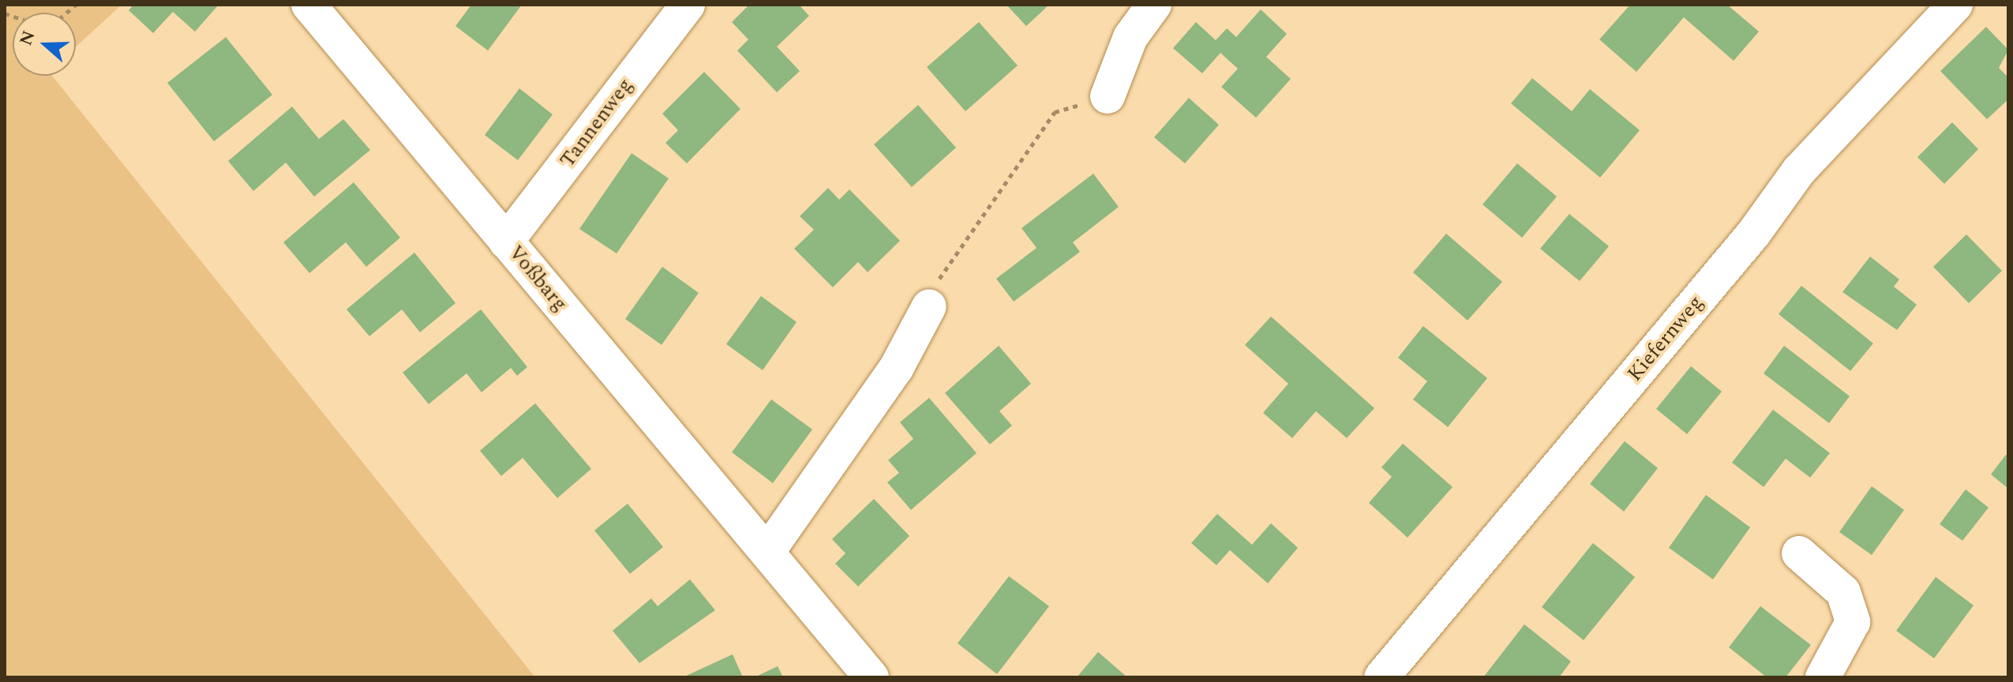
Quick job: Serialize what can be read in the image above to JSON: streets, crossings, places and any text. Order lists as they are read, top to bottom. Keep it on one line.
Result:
{"streets":{"street":["Tannenweg","Voßbarg","Kiefernweg"]},"crossings":[["Tannenweg","Voßbarg"]],"north":"left"}
